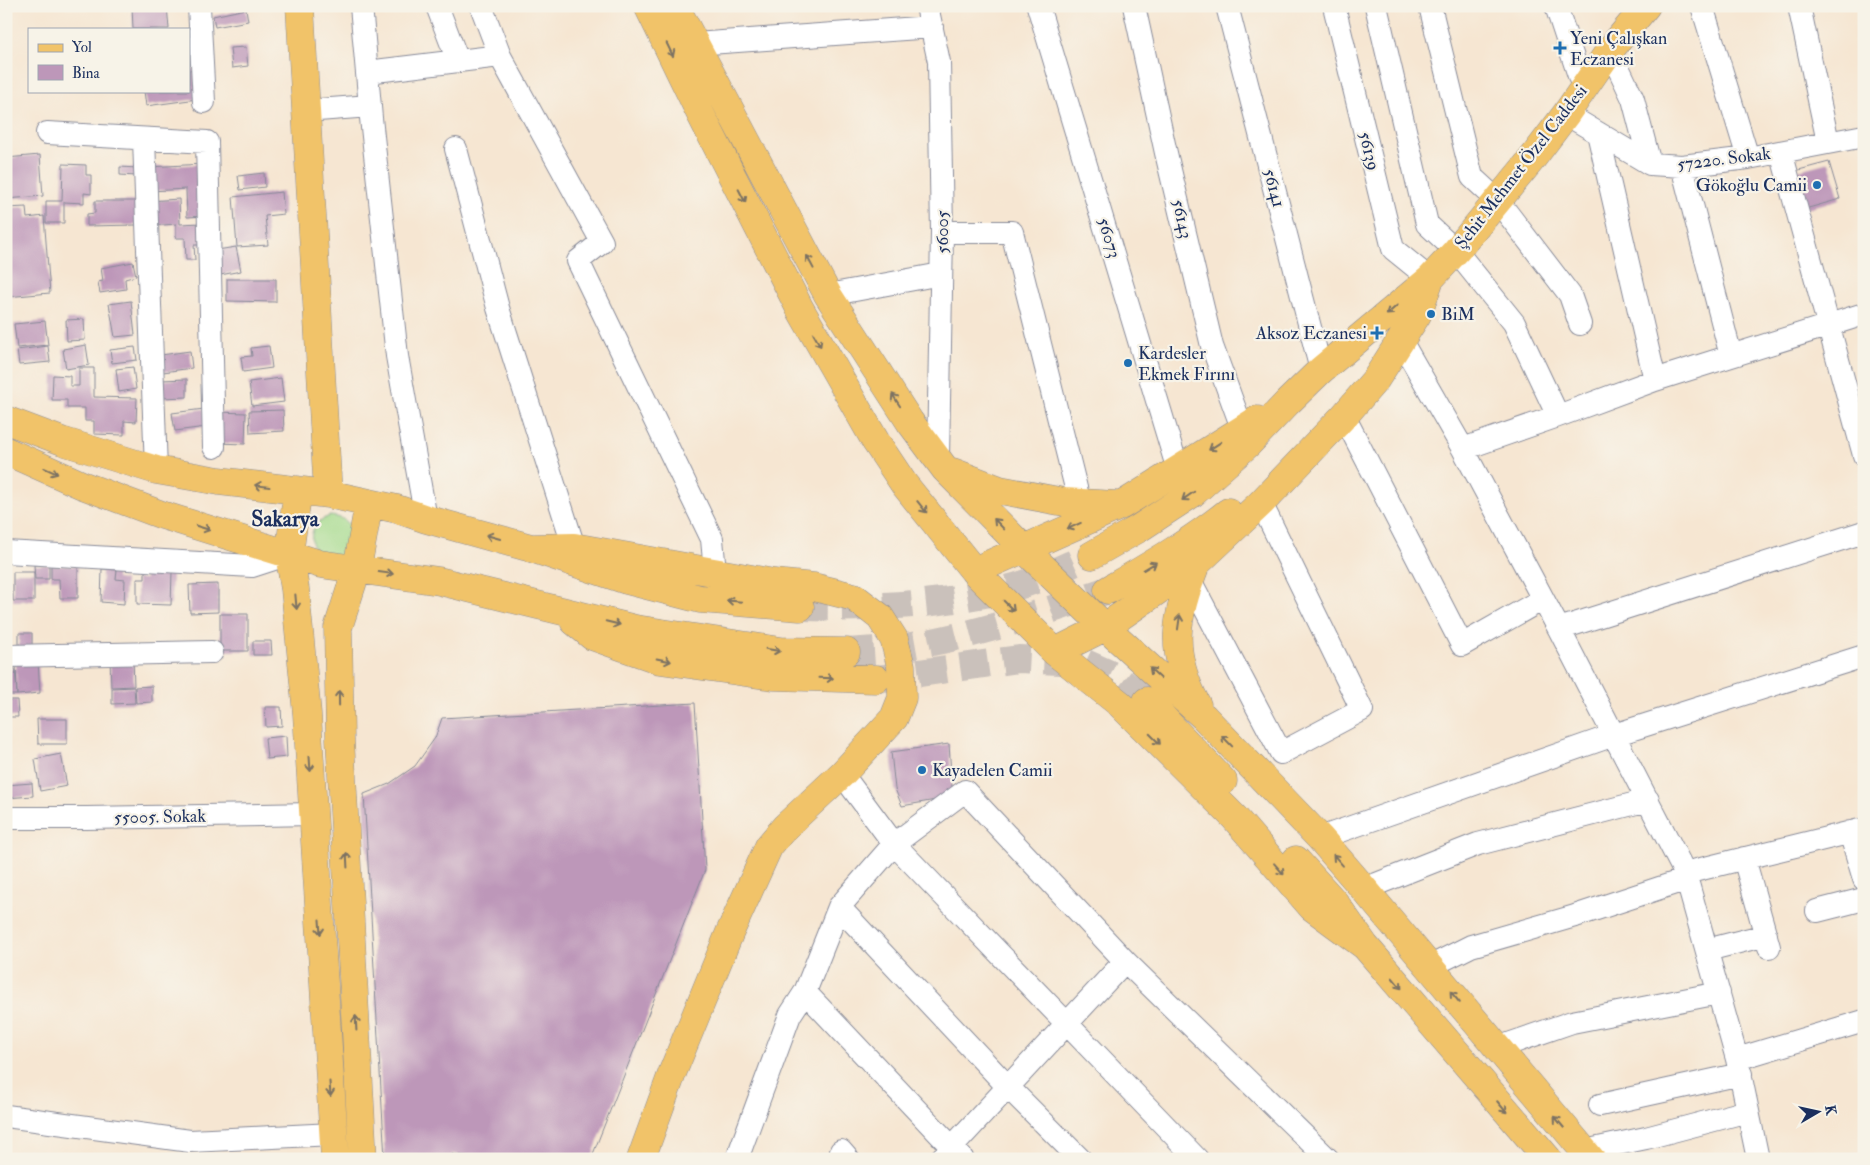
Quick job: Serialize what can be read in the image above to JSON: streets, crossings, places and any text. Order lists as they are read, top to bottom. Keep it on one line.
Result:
{"streets":{"main road":["Şehit Mehmet Özel Caddesi"],"street":["56139","57220. Sokak","56141","56143","56005","56073","55005. Sokak"]},"crossings":[["56139","Şehit Mehmet Özel Caddesi"],["57220. Sokak","Şehit Mehmet Özel Caddesi"],["Şehit Mehmet Özel Caddesi","56141"]],"districts":["Sakarya"],"places":{"health":["Yeni Çalışkan Eczanesi","Aksoz Eczanesi"],"other":["Gökoğlu Camii","BiM","Kardesler Ekmek Fırını","Kayadelen Camii"]},"legend":["Yol","Bina"],"north":"right"}
